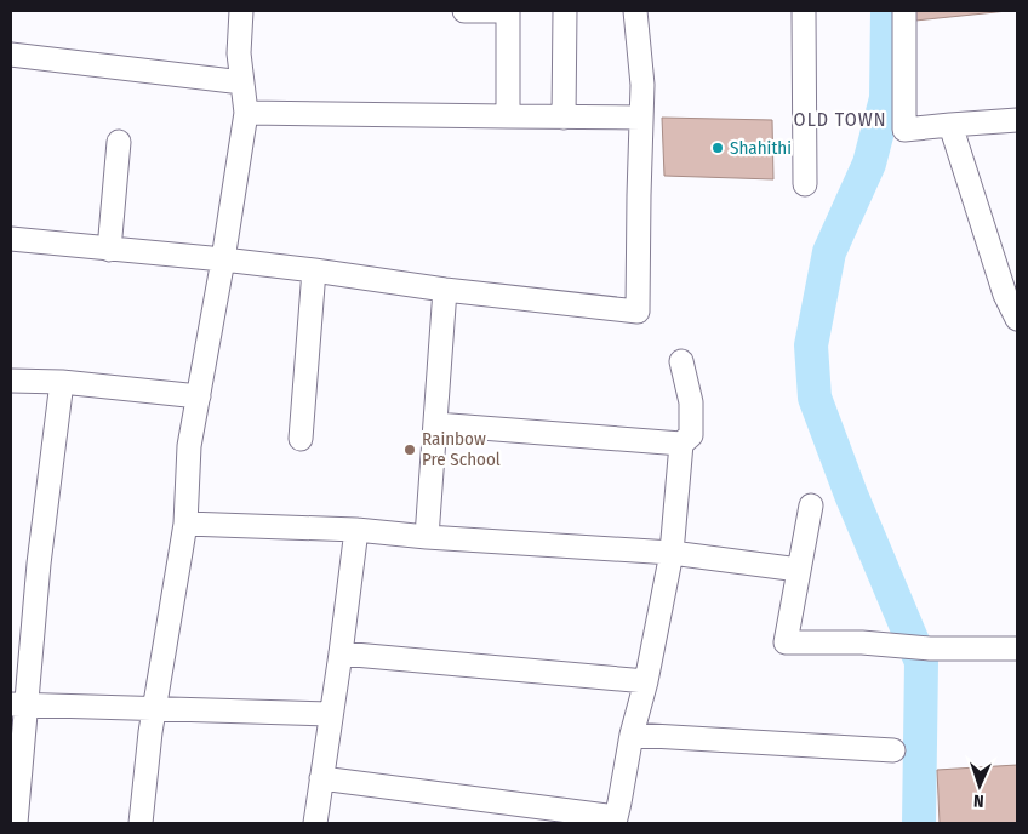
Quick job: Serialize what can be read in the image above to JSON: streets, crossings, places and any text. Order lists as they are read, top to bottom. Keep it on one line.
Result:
{"districts":["OLD TOWN"],"places":["Shahithi","Rainbow Pre School"],"north":"bottom"}
